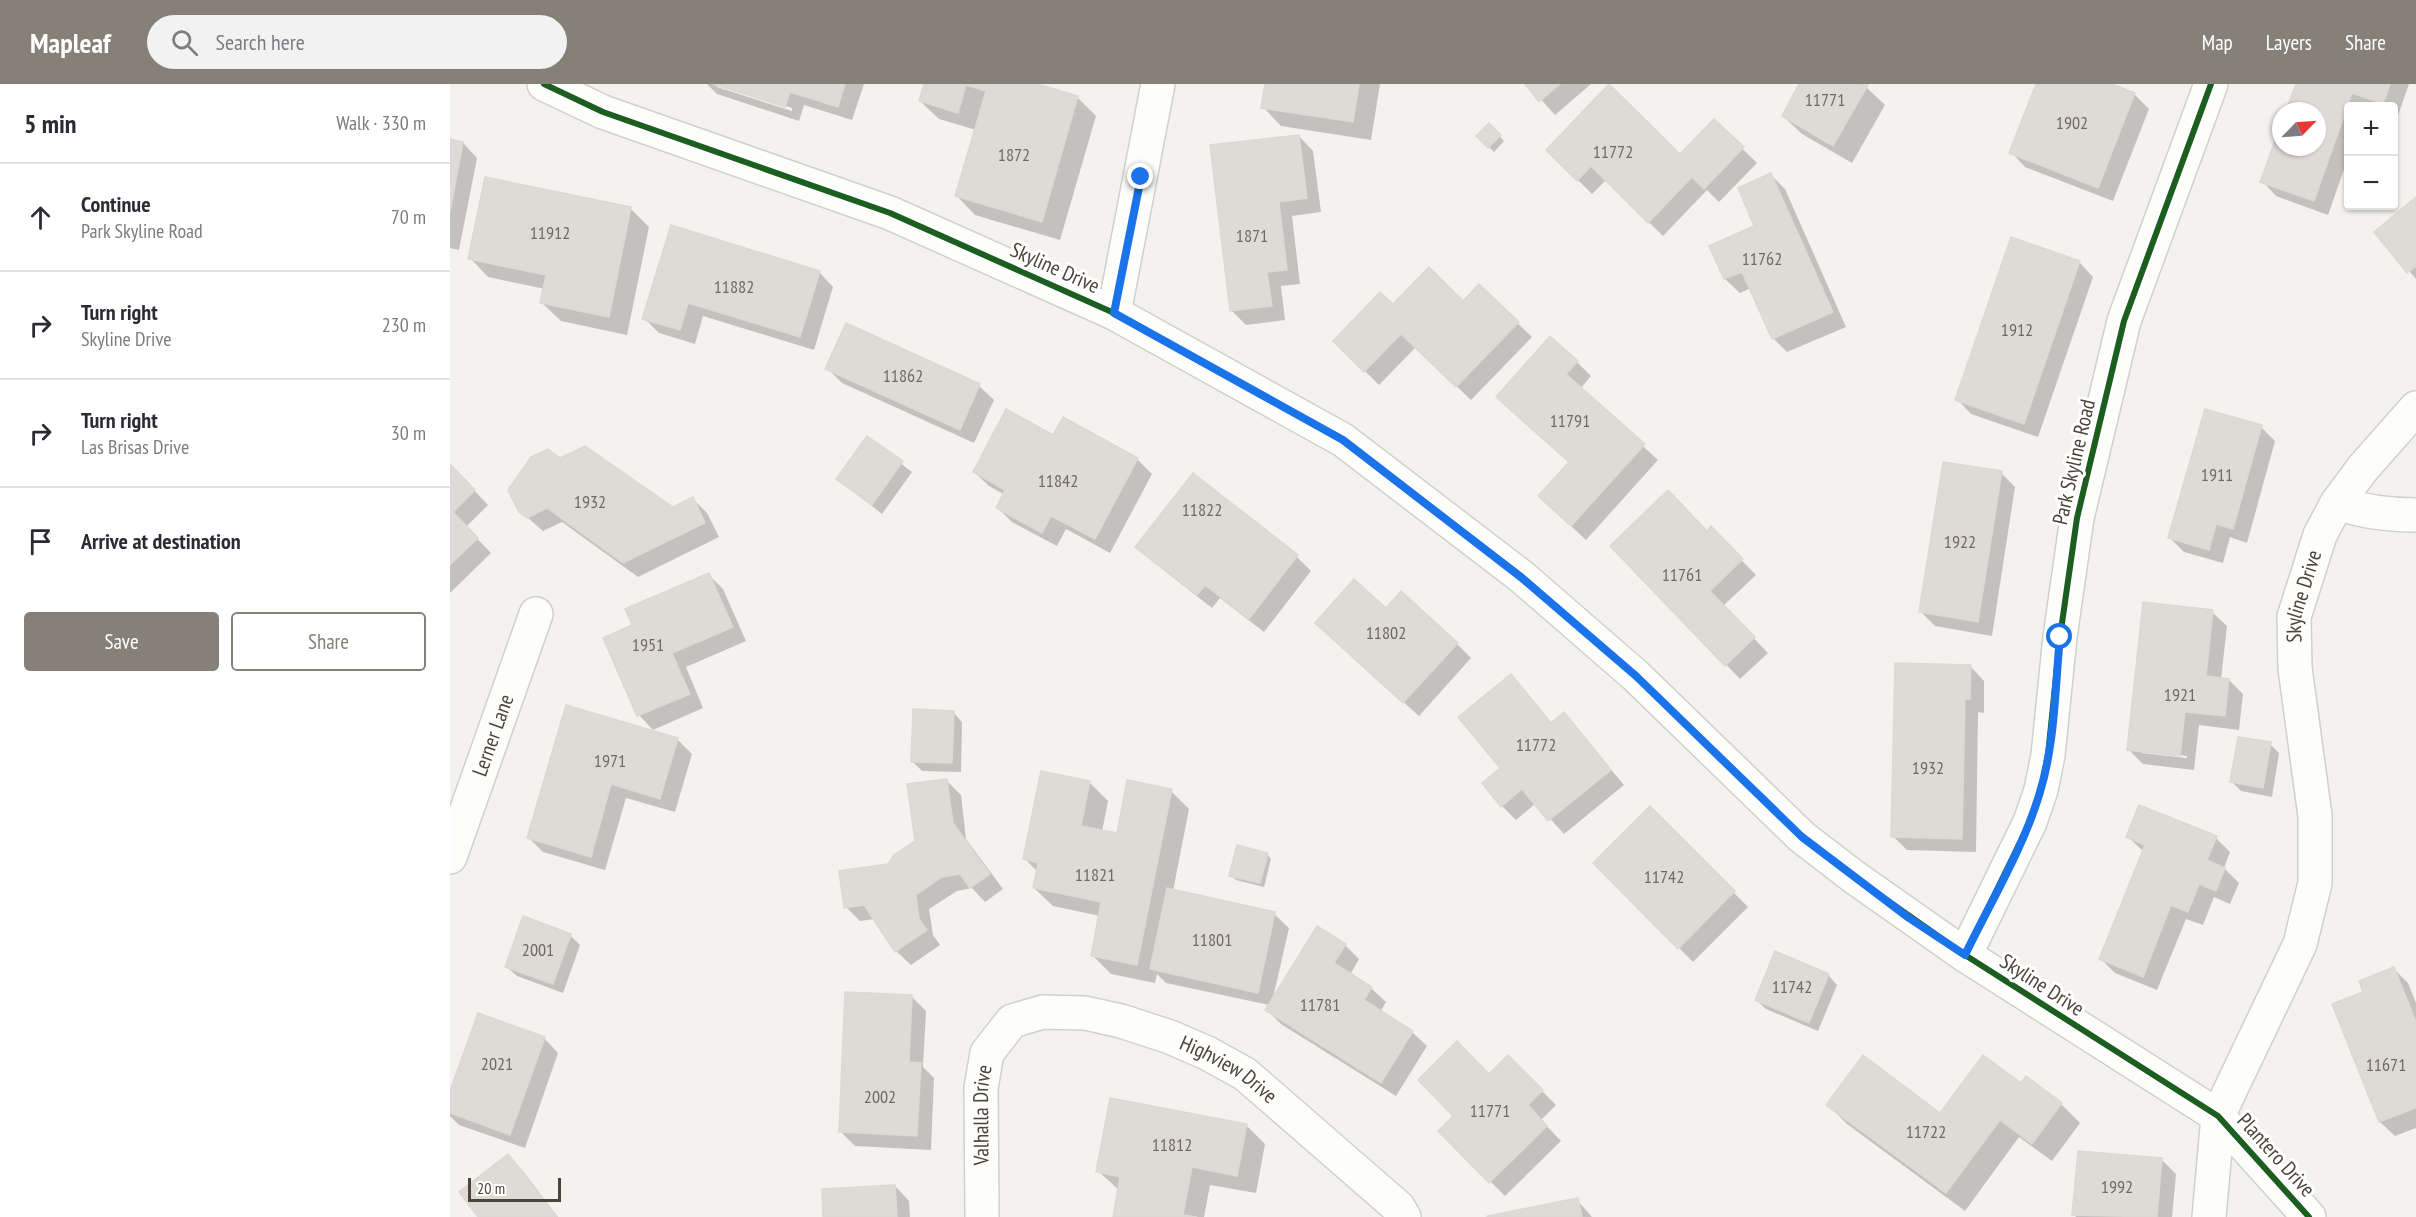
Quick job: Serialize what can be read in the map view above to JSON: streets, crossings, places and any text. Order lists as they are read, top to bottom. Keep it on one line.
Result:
{"streets":{"street":["Skyline Drive","Park Skyline Road","Lerner Lane","Highview Drive","Valhalla Drive","Plantero Drive"]},"crossings":[["Skyline Drive","Park Skyline Road"],["Skyline Drive","Plantero Drive"],["Highview Drive","Valhalla Drive"]],"house_numbers":["11771","1902","11772","1872","11912","1871","11762","11882","1912","11862","11791","1911","11842","1932","11822","1922","11761","11802","1951","1921","11772","1971","1932","11821","11742","11801","2001","11742","11781","2021","11671","2002","11771","11722","11812","1992"],"scale_bar":"20 m","north":"top right","page":{"header":"Mapleaf","search":"Search here","nav":["Map","Layers","Share"],"heading":["5 min","Walk · 330 m"],"map_buttons":["+","−"],"list":[["Continue","Park Skyline Road","70 m"],["Turn right","Skyline Drive","230 m"],["Turn right","Las Brisas Drive","30 m"],"Arrive at destination"],"buttons":["Save","Share"],"scale":"20 m"}}
